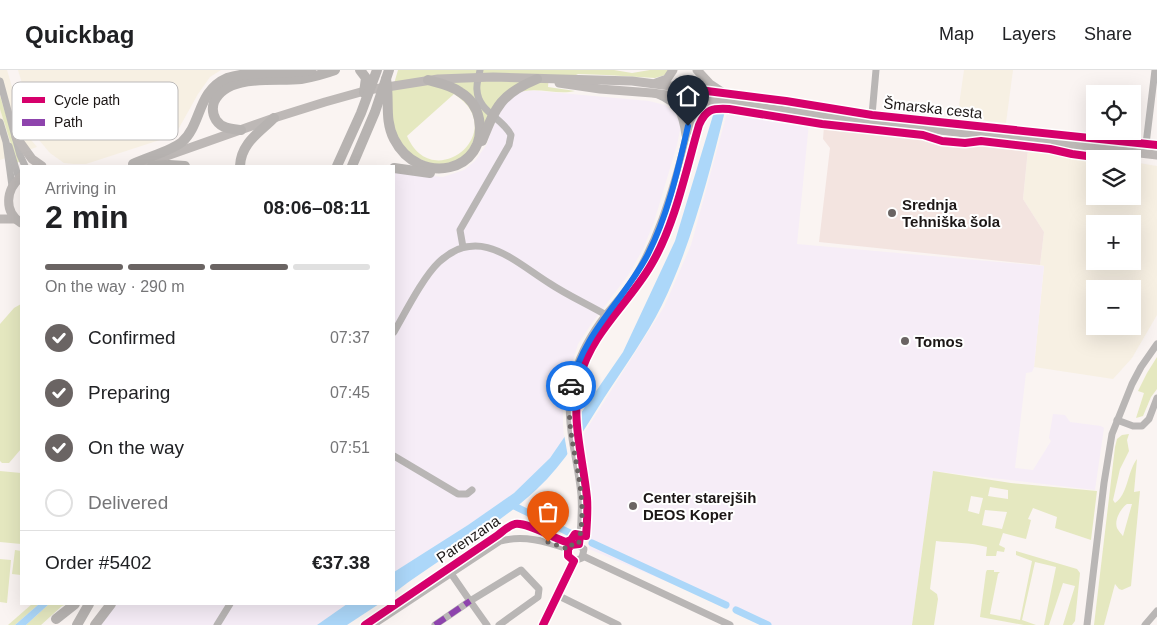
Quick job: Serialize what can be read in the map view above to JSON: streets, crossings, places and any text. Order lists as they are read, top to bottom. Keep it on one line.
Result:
{"streets":{"main road":["Šmarska cesta"],"cycle path":["Parenzana"]},"places":["Srednja Tehniška šola","Tomos","Center starejših DEOS Koper"],"legend":["Cycle path","Path"],"page":{"header":"Quickbag","nav":["Map","Layers","Share"],"map_buttons":["+","−"],"heading":["2 min","Arriving in","08:06–08:11"],"panel":["Order #5402","€37.38"],"bar":"On the way · 290 m","list":[["Confirmed","07:37"],["Preparing","07:45"],["On the way","07:51"],"Delivered"]}}
